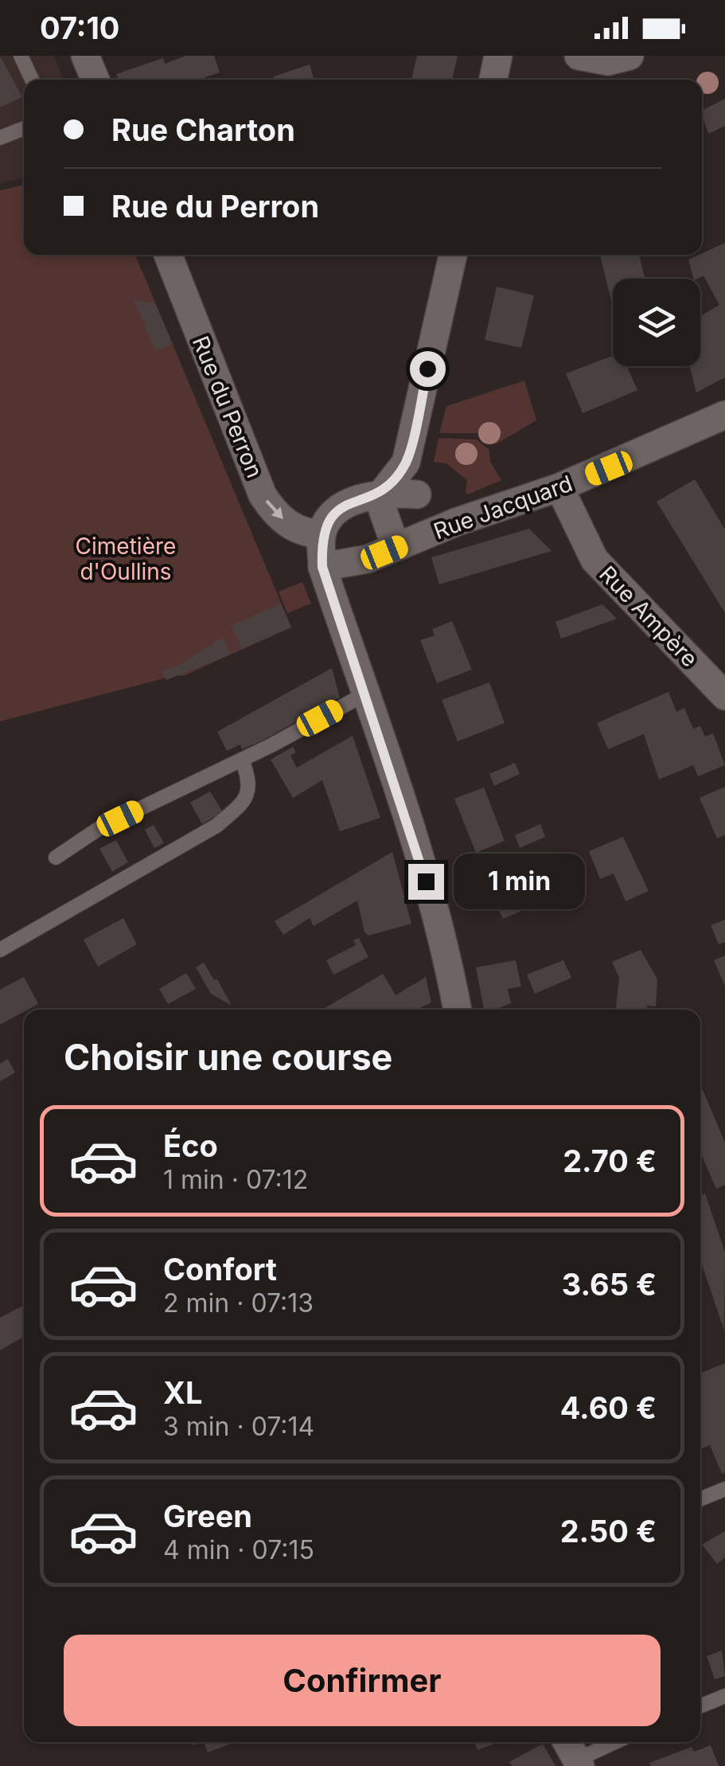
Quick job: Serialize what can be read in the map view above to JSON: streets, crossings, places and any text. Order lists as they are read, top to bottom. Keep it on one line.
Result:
{"streets":{"street":["Rue du Perron","Rue Jacquard","Rue Ampère"]},"crossings":[["Rue du Perron","Rue Jacquard"],["Rue Jacquard","Rue Ampère"]],"one_way":["Rue du Perron"],"parks":["Cimetière d'Oullins"],"page":{"status":"07:10","banner":["Rue Charton","Rue du Perron"],"bubble":"1 min","heading":"Choisir une course","list":[{"name":"Éco","note":"1 min · 07:12","value":"2.70 €"},{"name":"Confort","note":"2 min · 07:13","value":"3.65 €"},{"name":"XL","note":"3 min · 07:14","value":"4.60 €"},{"name":"Green","note":"4 min · 07:15","value":"2.50 €"}],"buttons":"Confirmer"}}
